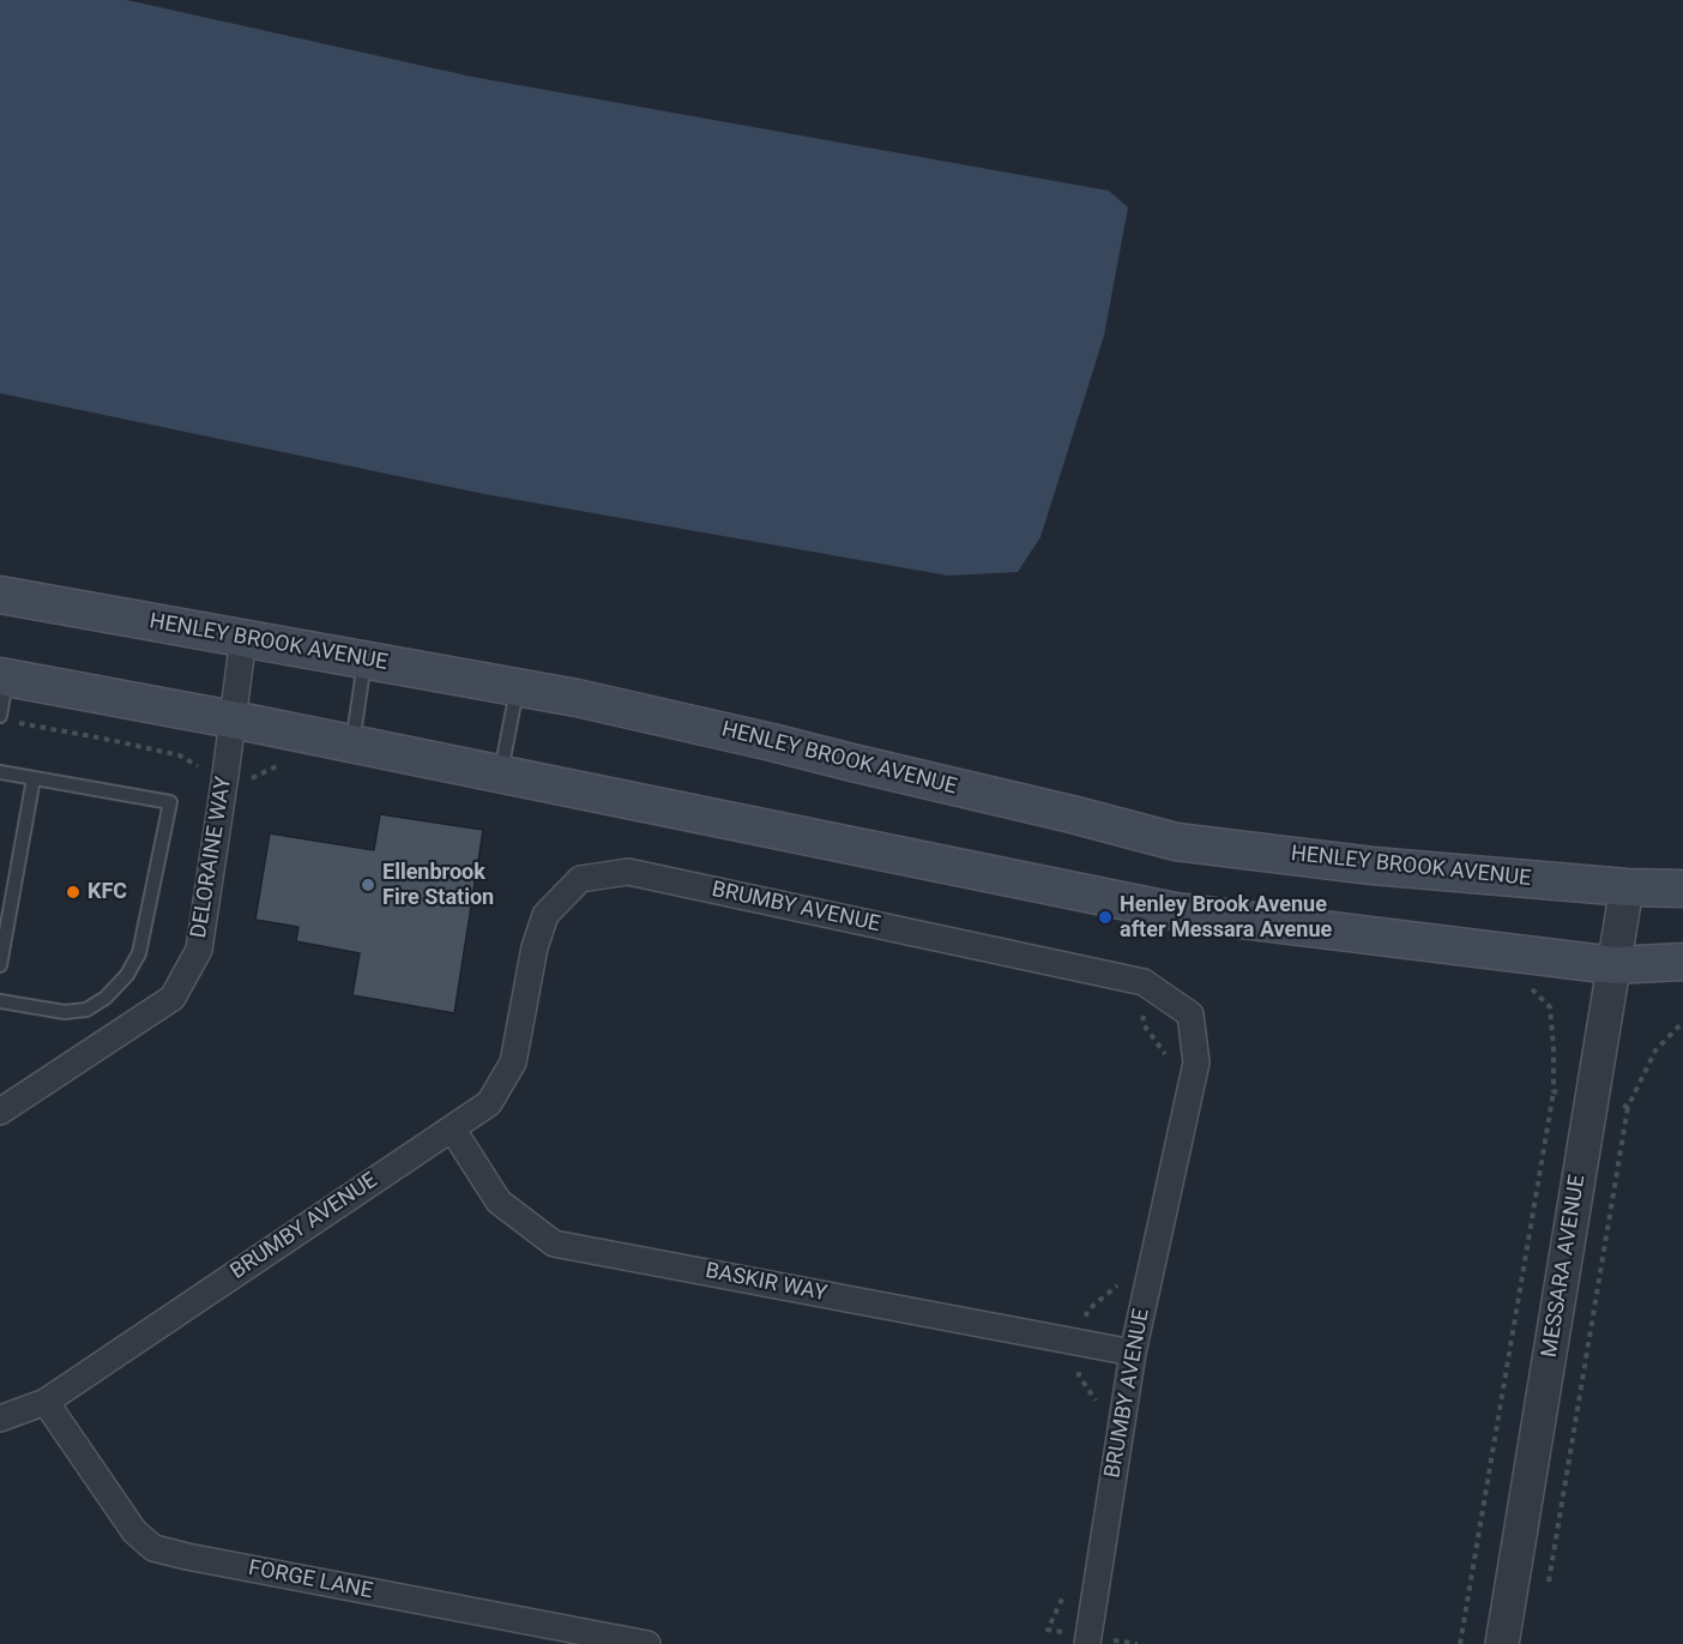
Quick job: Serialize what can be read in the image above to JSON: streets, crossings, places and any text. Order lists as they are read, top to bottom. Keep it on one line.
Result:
{"streets":{"main road":["HENLEY BROOK AVENUE"],"street":["DELORAINE WAY","BRUMBY AVENUE","MESSARA AVENUE","BASKIR WAY","FORGE LANE"]},"crossings":[["HENLEY BROOK AVENUE","DELORAINE WAY"],["HENLEY BROOK AVENUE","MESSARA AVENUE"],["BRUMBY AVENUE","BASKIR WAY"],["BRUMBY AVENUE","FORGE LANE"]],"places":["Ellenbrook Fire Station","KFC","Henley Brook Avenue after Messara Avenue"]}
